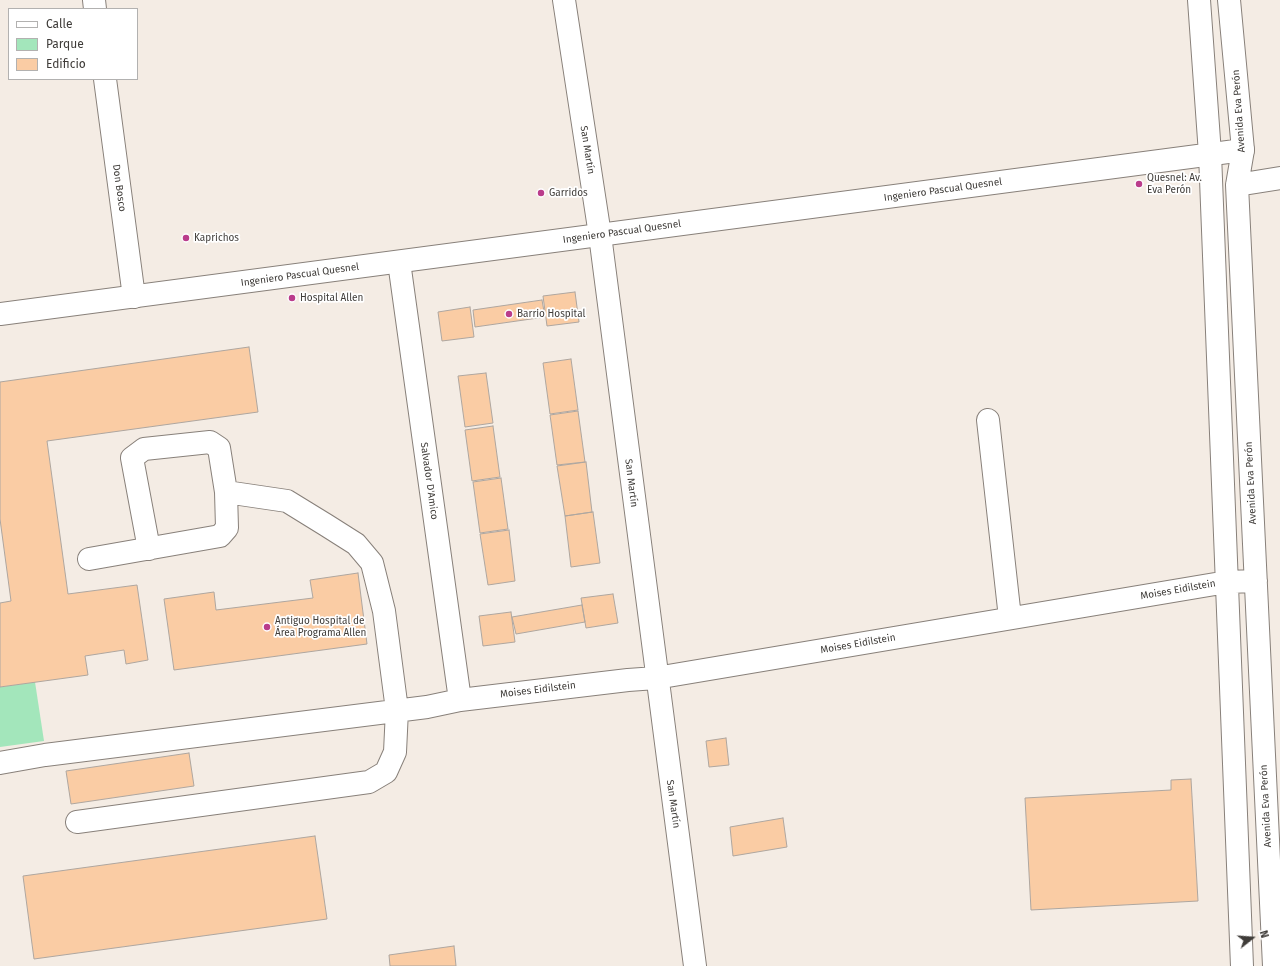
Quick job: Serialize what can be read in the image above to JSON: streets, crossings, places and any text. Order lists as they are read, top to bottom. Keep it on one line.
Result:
{"streets":{"street":["Avenida Eva Perón","San Martín","Don Bosco","Ingeniero Pascual Quesnel","Salvador D'Amico","Moises Eidilstein"]},"crossings":[["Avenida Eva Perón","Ingeniero Pascual Quesnel"],["Avenida Eva Perón","Moises Eidilstein"],["San Martín","Ingeniero Pascual Quesnel"],["San Martín","Moises Eidilstein"],["Don Bosco","Ingeniero Pascual Quesnel"],["Ingeniero Pascual Quesnel","Salvador D'Amico"],["Salvador D'Amico","Moises Eidilstein"]],"places":["Quesnel: Av. Eva Perón","Garridos","Kaprichos","Hospital Allen","Barrio Hospital","Antiguo Hospital de Área Programa Allen"],"legend":["Calle","Parque","Edificio"],"north":"right"}
